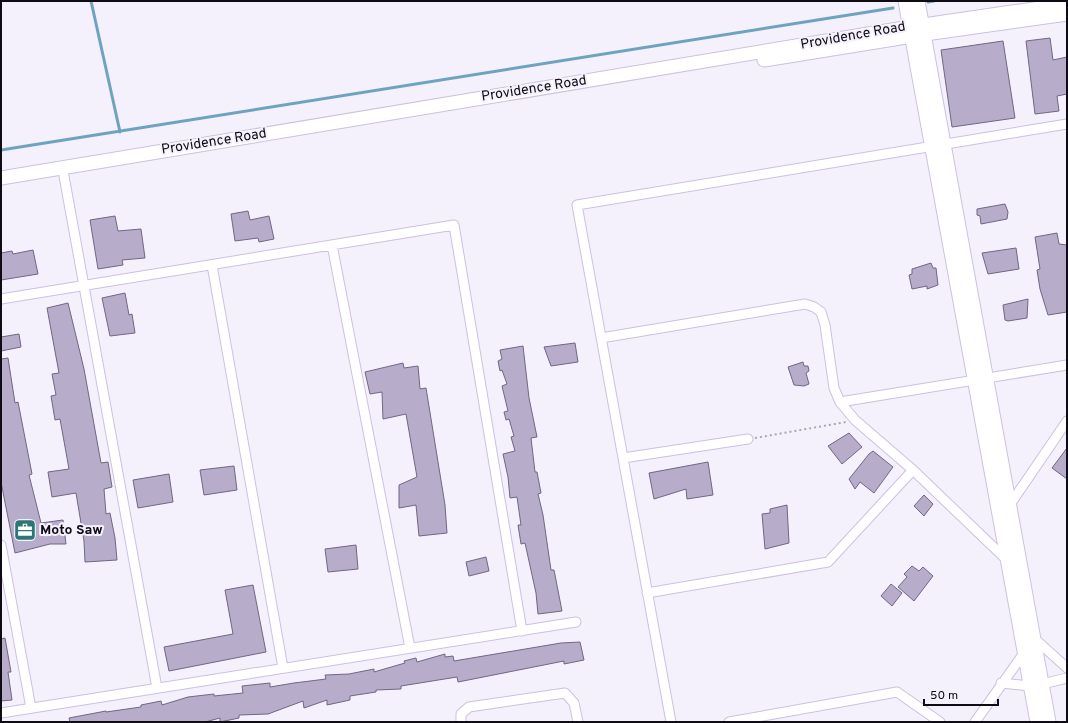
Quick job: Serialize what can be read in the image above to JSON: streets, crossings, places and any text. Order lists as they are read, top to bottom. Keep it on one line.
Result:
{"streets":{"street":["Providence Road"]},"places":{"office":["Moto Saw"]},"scale_bar":"50 m"}
